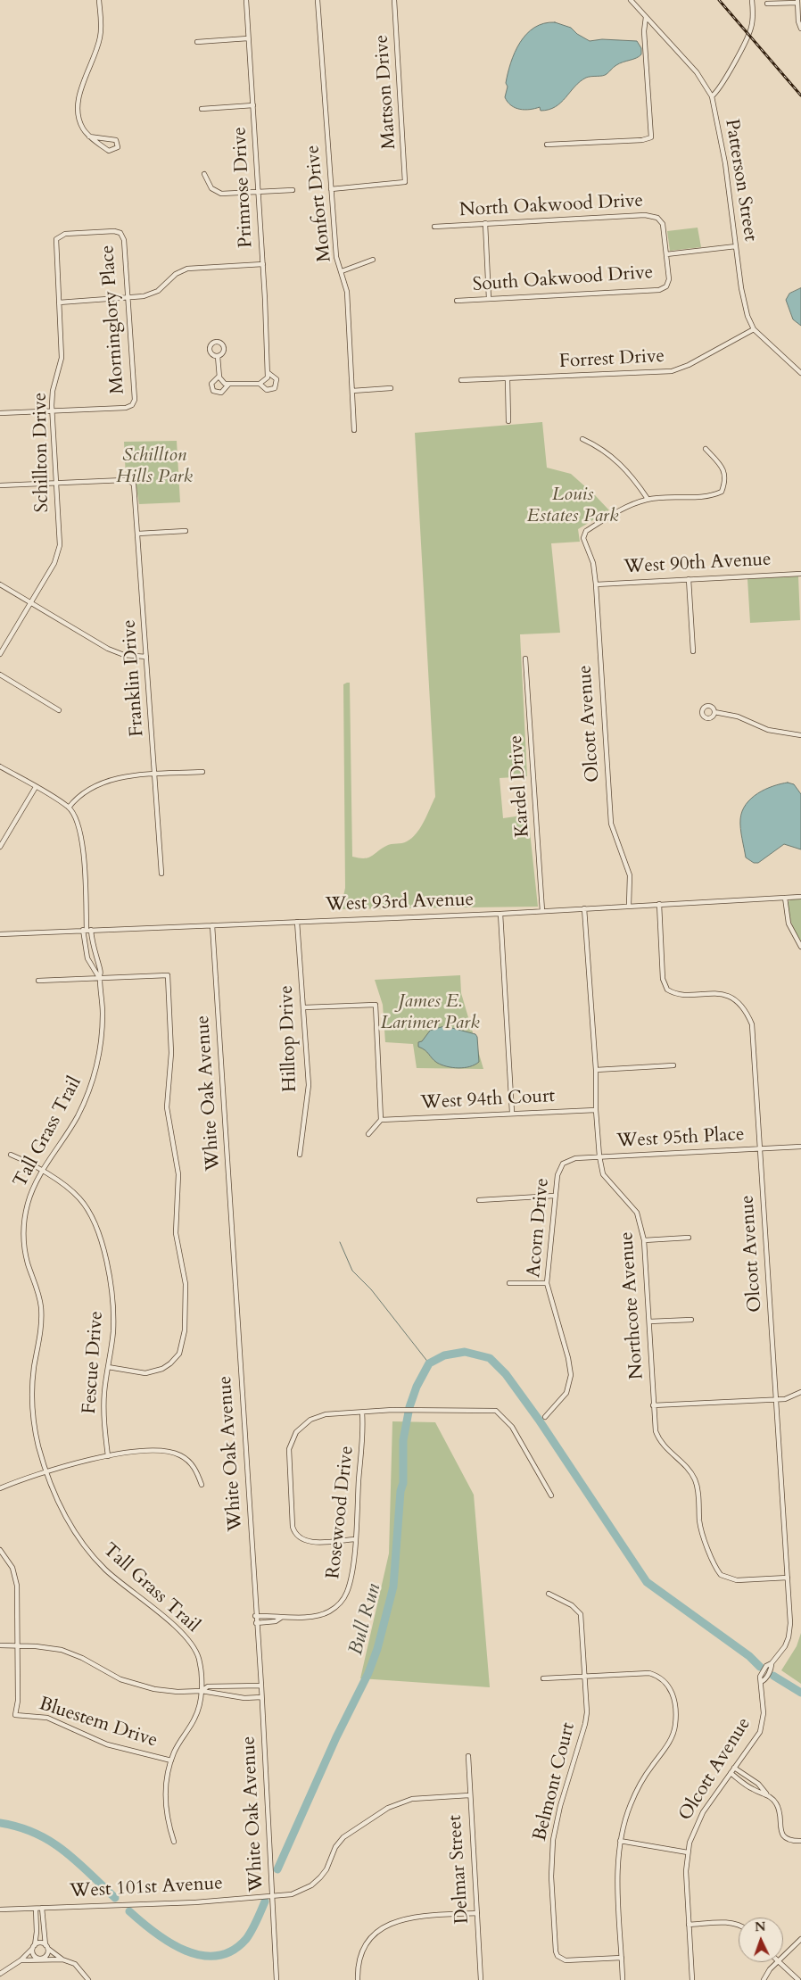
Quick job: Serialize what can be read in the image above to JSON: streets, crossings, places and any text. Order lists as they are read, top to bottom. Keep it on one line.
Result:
{"streets":{"street":["Mattson Drive","Patterson Street","Primrose Drive","Monfort Drive","North Oakwood Drive","South Oakwood Drive","Morninglory Place","Forrest Drive","Schillton Drive","West 90th Avenue","Franklin Drive","Olcott Avenue","Kardel Drive","West 93rd Avenue","Hilltop Drive","White Oak Avenue","West 94th Court","Tall Grass Trail","West 95th Place","Acorn Drive","Northcote Avenue","Fescue Drive","Rosewood Drive","Bluestem Drive","Belmont Court","Delmar Street","West 101st Avenue"]},"crossings":[["Mattson Drive","Monfort Drive"],["Patterson Street","Forrest Drive"],["North Oakwood Drive","South Oakwood Drive"],["Morninglory Place","Schillton Drive"],["Schillton Drive","Franklin Drive"],["West 90th Avenue","Olcott Avenue"],["Olcott Avenue","West 93rd Avenue"],["Olcott Avenue","West 95th Place"],["Olcott Avenue","Northcote Avenue"],["Kardel Drive","West 93rd Avenue"],["West 93rd Avenue","Hilltop Drive"],["West 93rd Avenue","White Oak Avenue"],["West 93rd Avenue","Tall Grass Trail"],["West 93rd Avenue","Northcote Avenue"],["White Oak Avenue","Rosewood Drive"],["White Oak Avenue","West 101st Avenue"],["West 94th Court","Northcote Avenue"],["Tall Grass Trail","Fescue Drive"],["Tall Grass Trail","Bluestem Drive"],["West 95th Place","Acorn Drive"],["West 95th Place","Northcote Avenue"],["Delmar Street","West 101st Avenue"]],"water":["Bull Run"],"parks":["Schillton Hills Park","Louis Estates Park","James E. Larimer Park"],"north":"top"}
